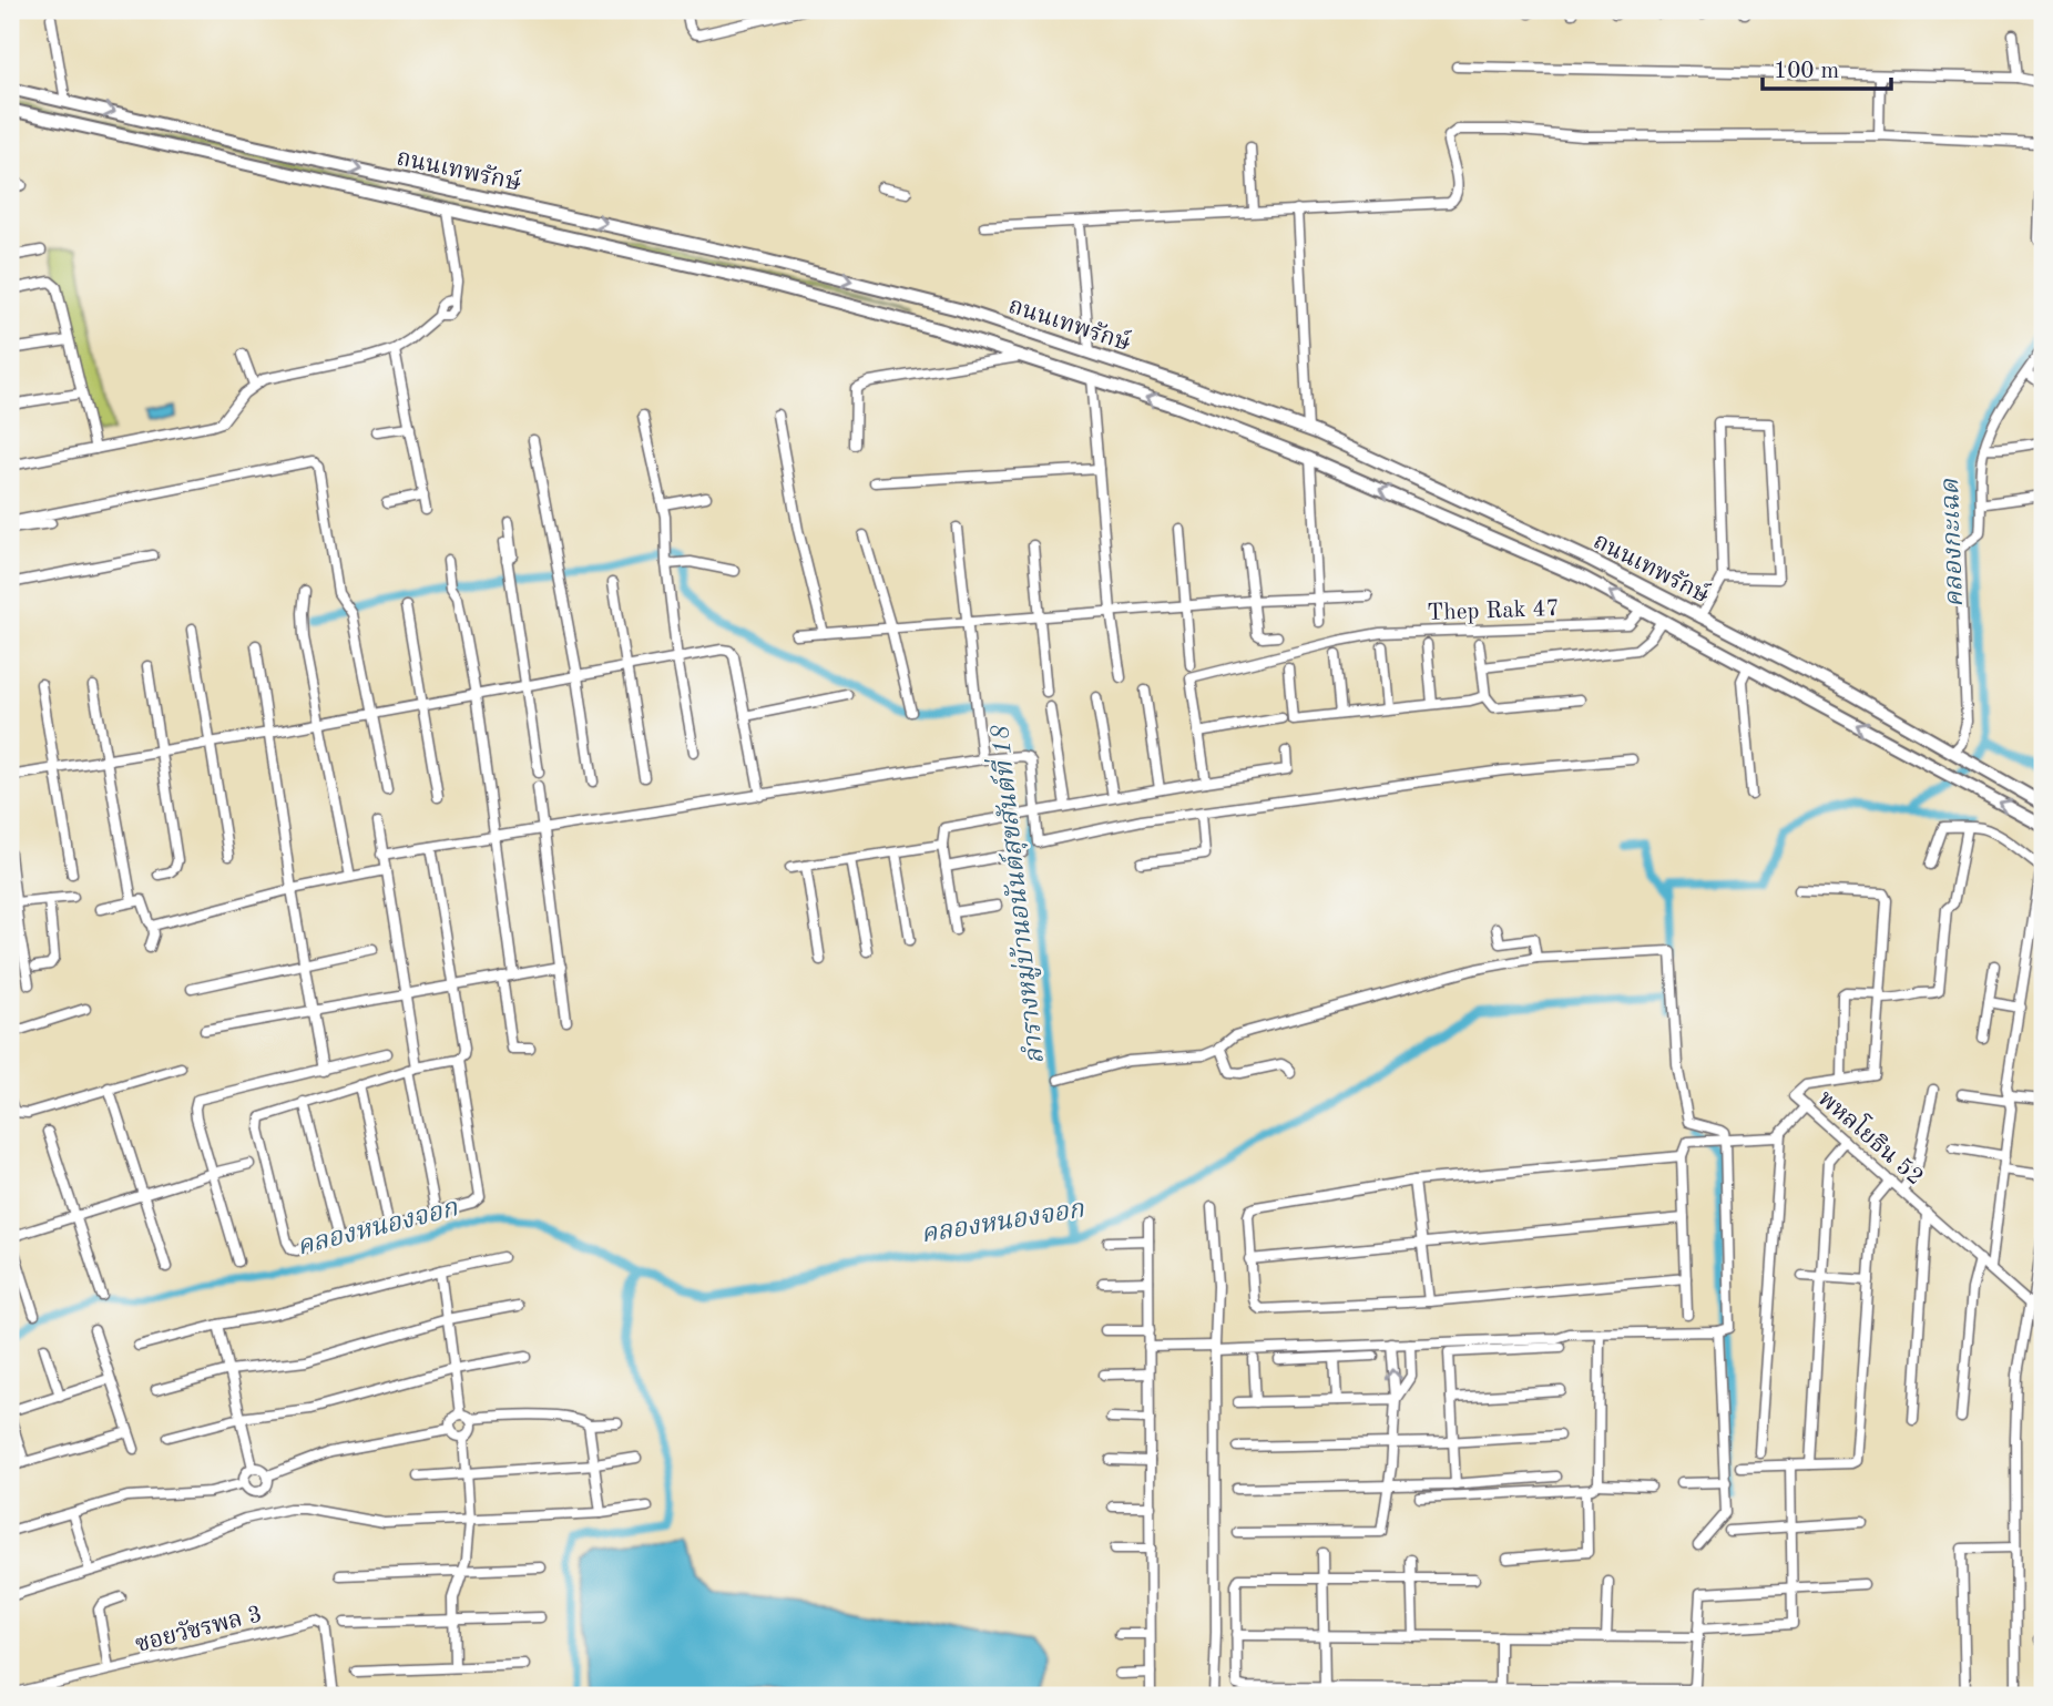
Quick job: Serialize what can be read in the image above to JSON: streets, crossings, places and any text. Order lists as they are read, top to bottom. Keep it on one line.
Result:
{"streets":{"main road":["ถนนเทพรักษ์"],"street":["Thep Rak 47","พหลโยธิน 52","ซอยวัชรพล 3"]},"crossings":[["ถนนเทพรักษ์","Thep Rak 47"]],"water":["คลองกะเฉด","ลำรางหมู่บ้านอนันต์สุขสันต์ที่ 18","คลองหนองจอก"],"scale_bar":"100 m"}
